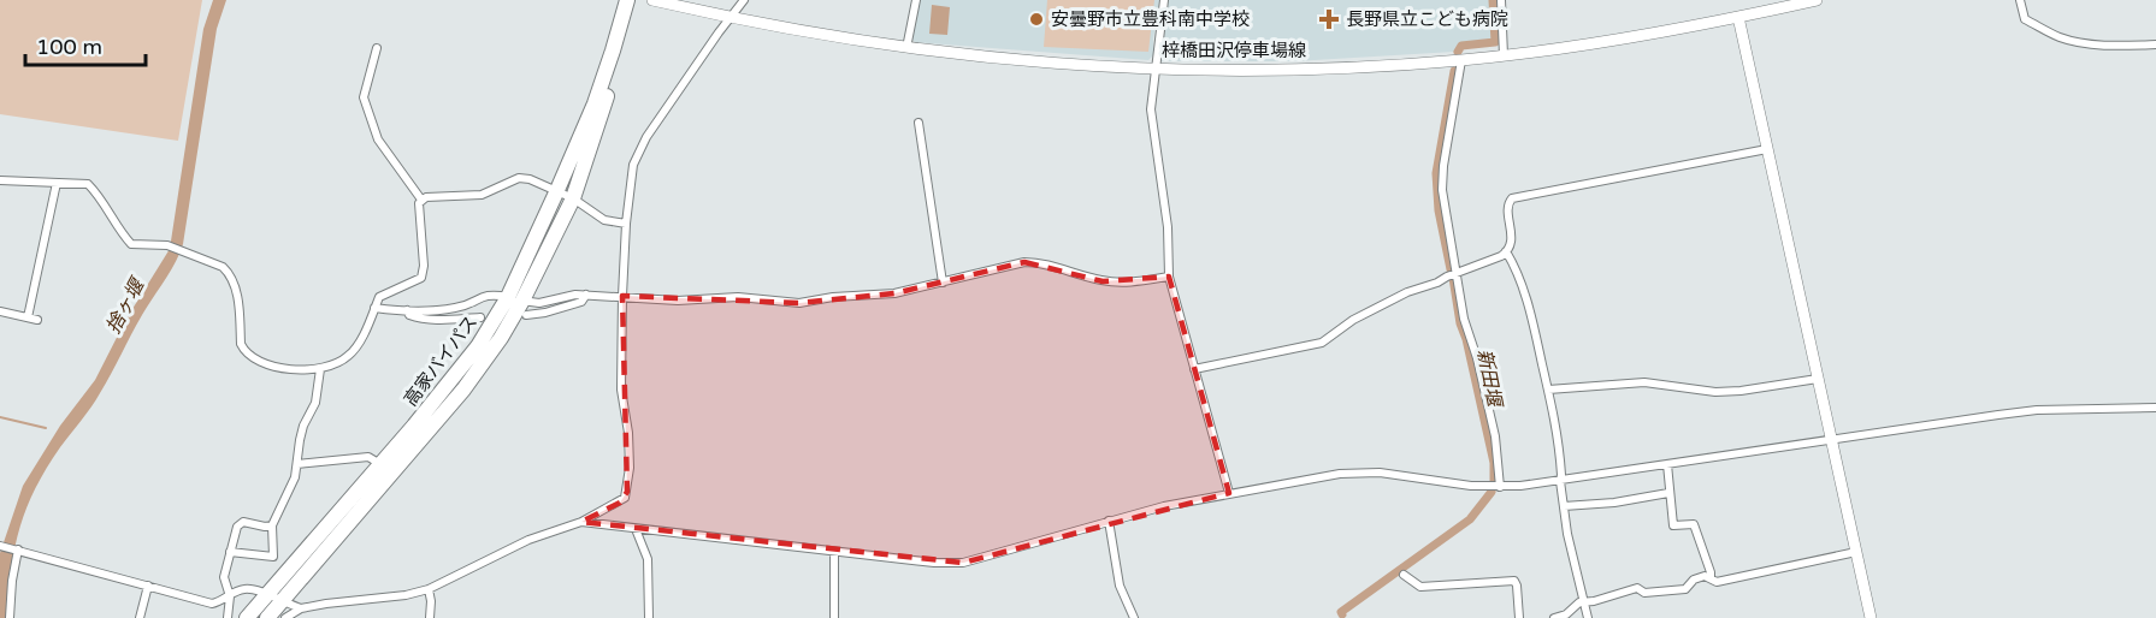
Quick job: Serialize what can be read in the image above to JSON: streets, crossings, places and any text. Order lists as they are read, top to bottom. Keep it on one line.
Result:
{"streets":{"highway":["高家バイパス"],"main road":["梓橋田沢停車場線"]},"water":["捨ヶ堰","新田堰"],"places":{"other":["安曇野市立豊科南中学校"],"health":["長野県立こども病院"]},"scale_bar":"100 m"}
